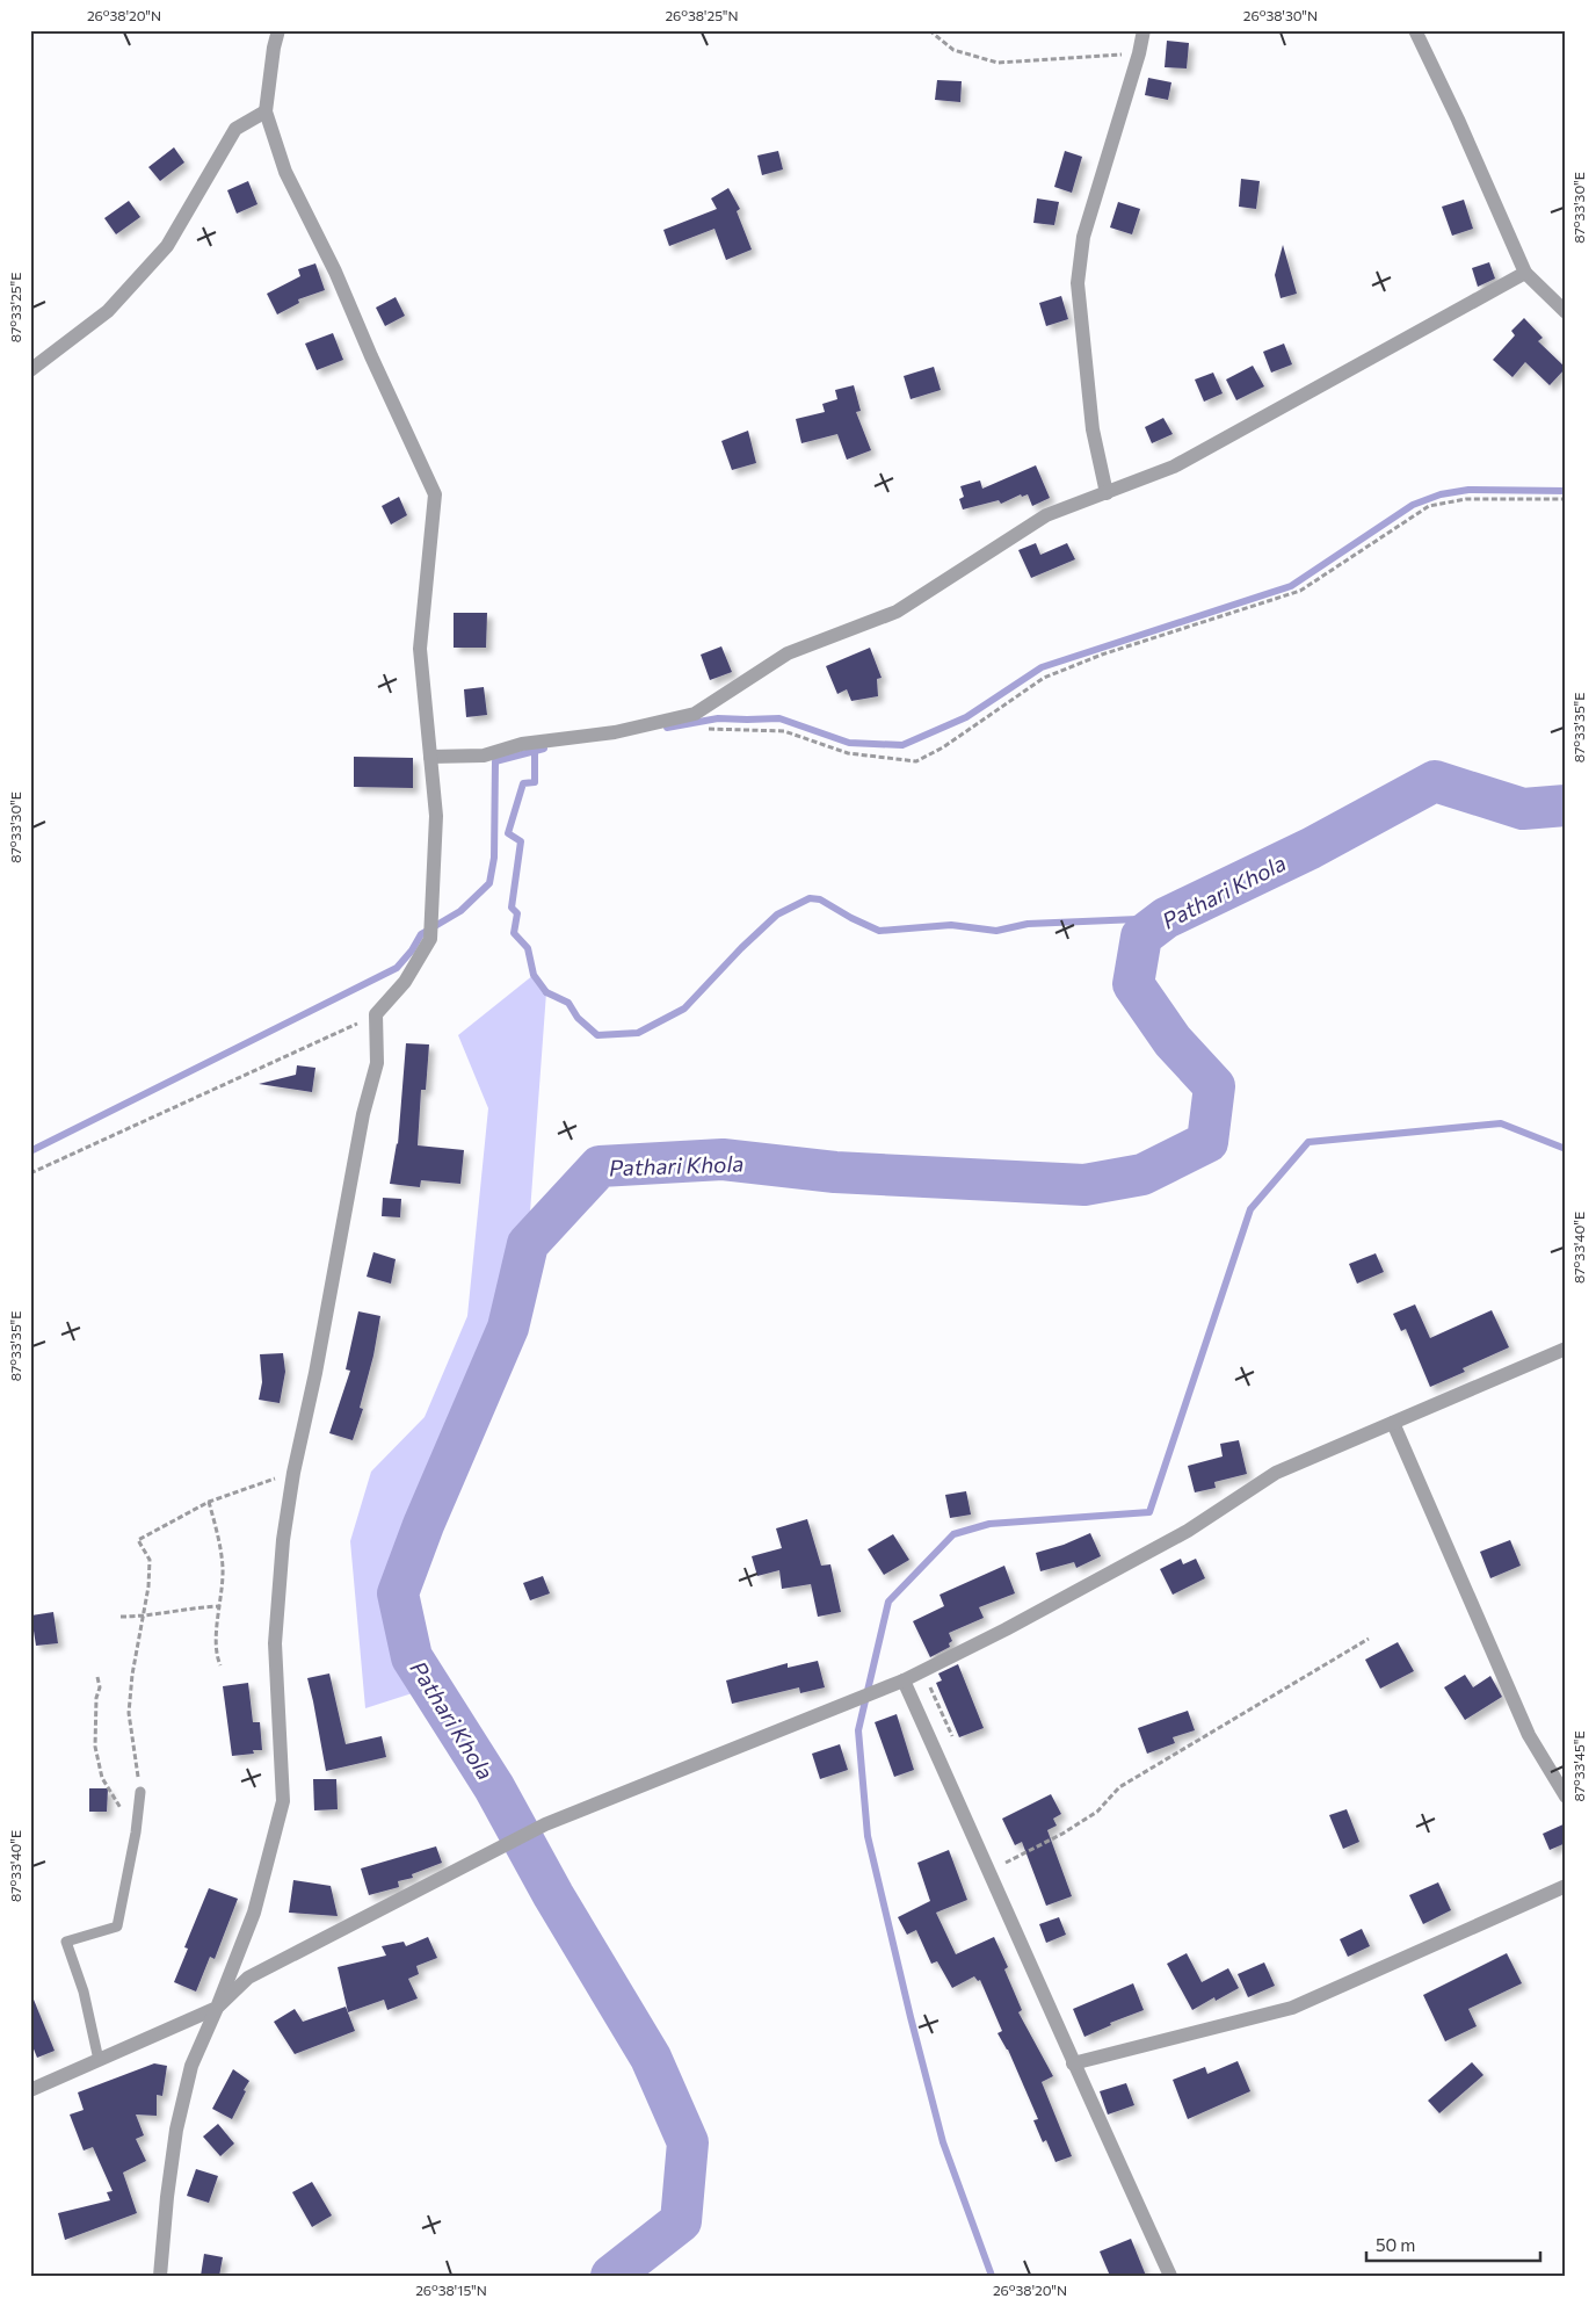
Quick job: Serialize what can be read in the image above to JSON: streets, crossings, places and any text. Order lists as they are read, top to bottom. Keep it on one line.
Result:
{"water":["Pathari Khola"],"scale_bar":"50 m","coordinates":["26°38'20\"N","26°38'25\"N","26°38'30\"N","87°33'30\"E","87°33'25\"E","87°33'35\"E","87°33'40\"E","87°33'45\"E","26°38'15\"N"]}
